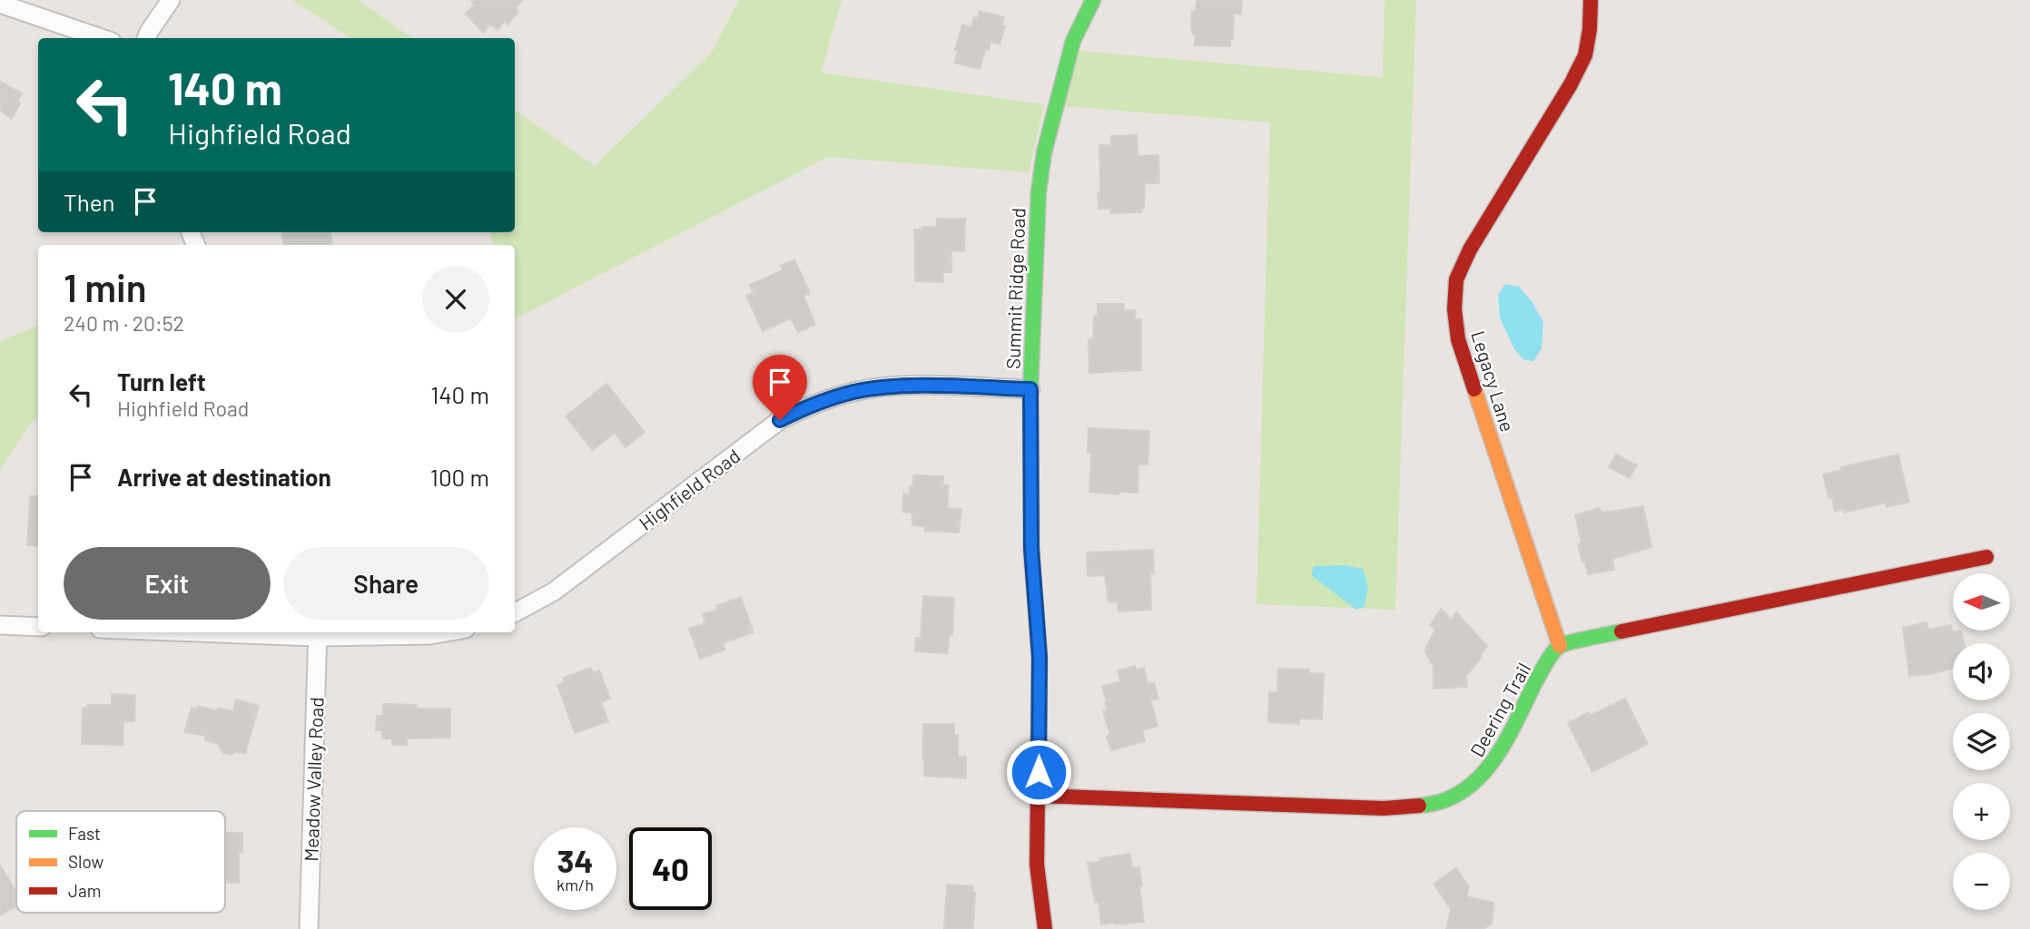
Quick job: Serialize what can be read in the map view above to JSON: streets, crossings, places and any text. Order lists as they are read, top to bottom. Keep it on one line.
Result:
{"streets":{"street":["Summit Ridge Road","Legacy Lane","Highfield Road","Deering Trail","Meadow Valley Road"]},"crossings":[["Summit Ridge Road","Highfield Road"],["Summit Ridge Road","Deering Trail"],["Legacy Lane","Deering Trail"]],"legend":["Fast","Slow","Jam"],"north":"left","page":{"turn":["140 m","Highfield Road"],"then":"Then","heading":["1 min","240 m · 20:52"],"list":[{"name":"Turn left","note":"Highfield Road","value":"140 m"},{"name":"Arrive at destination","value":"100 m"}],"buttons":["Exit","Share"],"map_buttons":["+","−"],"speed":"34 km/h","limit":"40"}}
